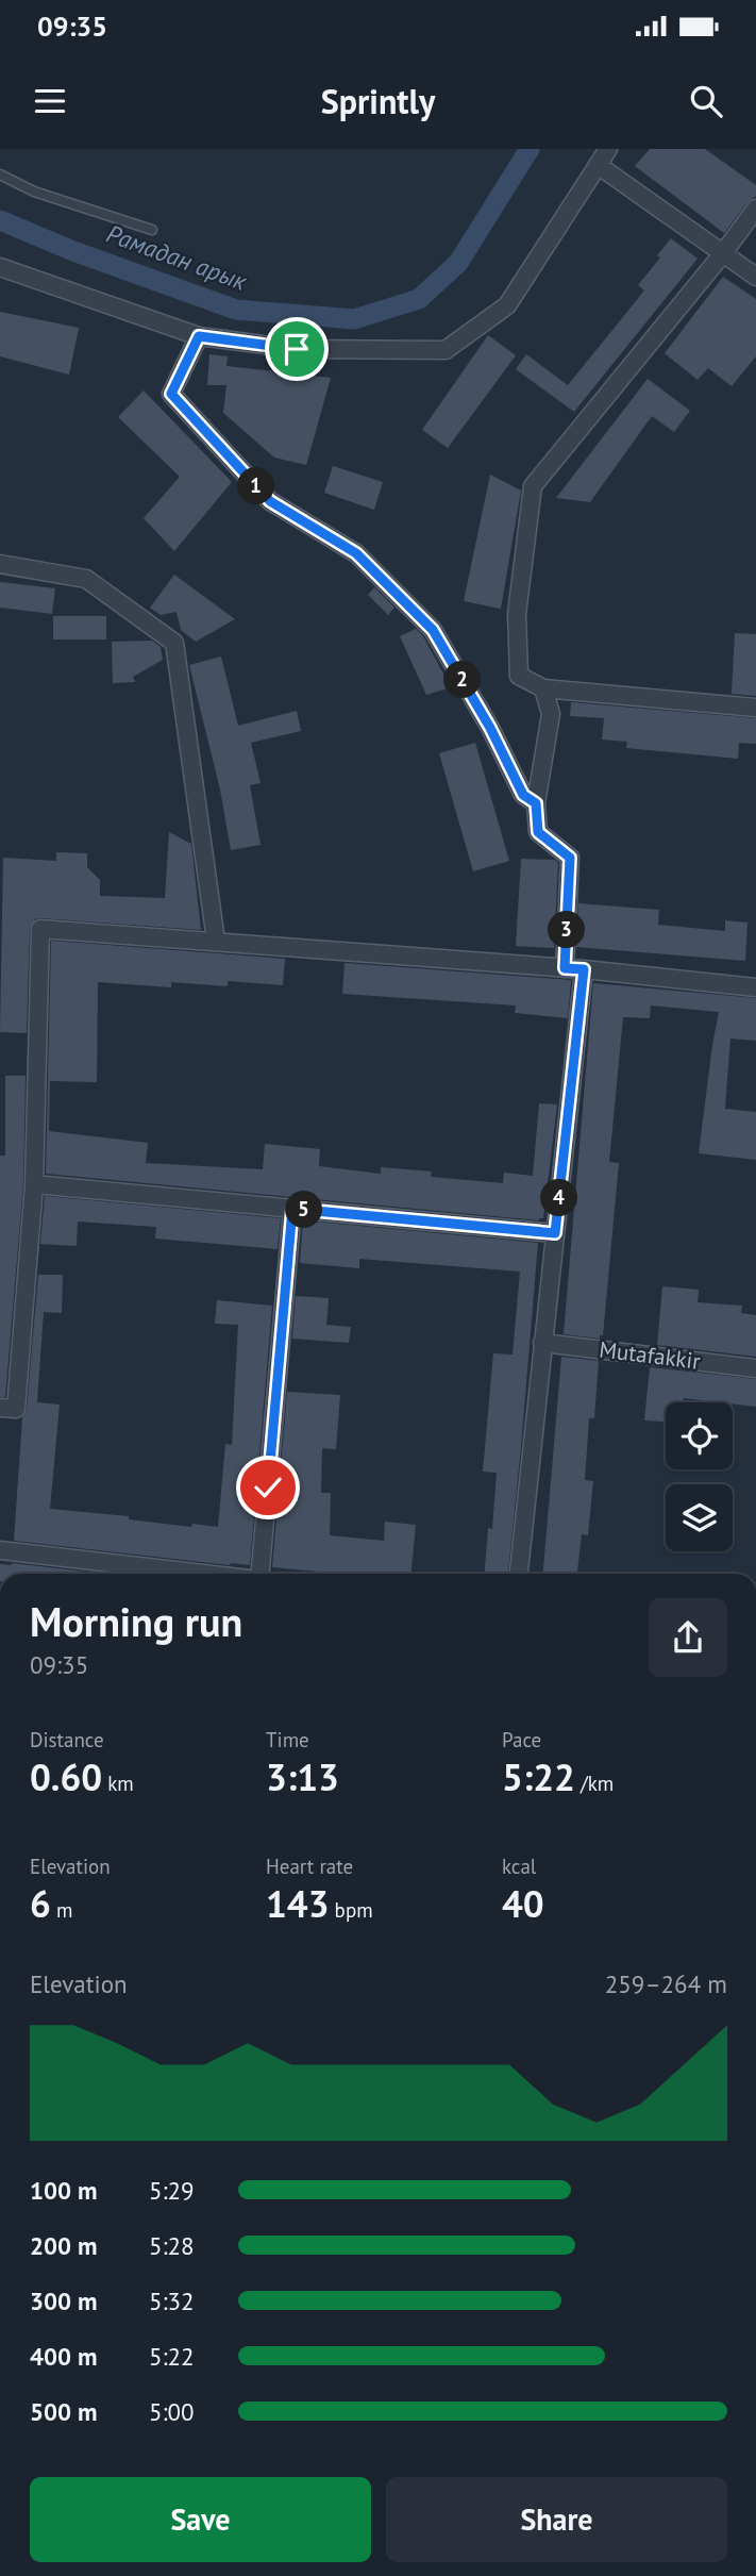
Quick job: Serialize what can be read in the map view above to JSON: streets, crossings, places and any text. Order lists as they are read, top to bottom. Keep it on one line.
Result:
{"streets":{"street":["Mutafakkir"]},"water":["Рамадан арык"],"page":{"status":"09:35","header":"Sprintly","pins":["1","2","3","4","5"],"heading":["Morning run","09:35"],"stats":[["Distance","0.60 km"],["Time","3:13"],["Pace","5:22 /km"],["Elevation","6 m"],["Heart rate","143 bpm"],["kcal","40"]],"chart":["Elevation","259–264 m"],"list":[{"name":"100 m","note":"5:29"},{"name":"200 m","note":"5:28"},{"name":"300 m","note":"5:32"},{"name":"400 m","note":"5:22"},{"name":"500 m","note":"5:00"}],"buttons":["Save","Share"]}}
